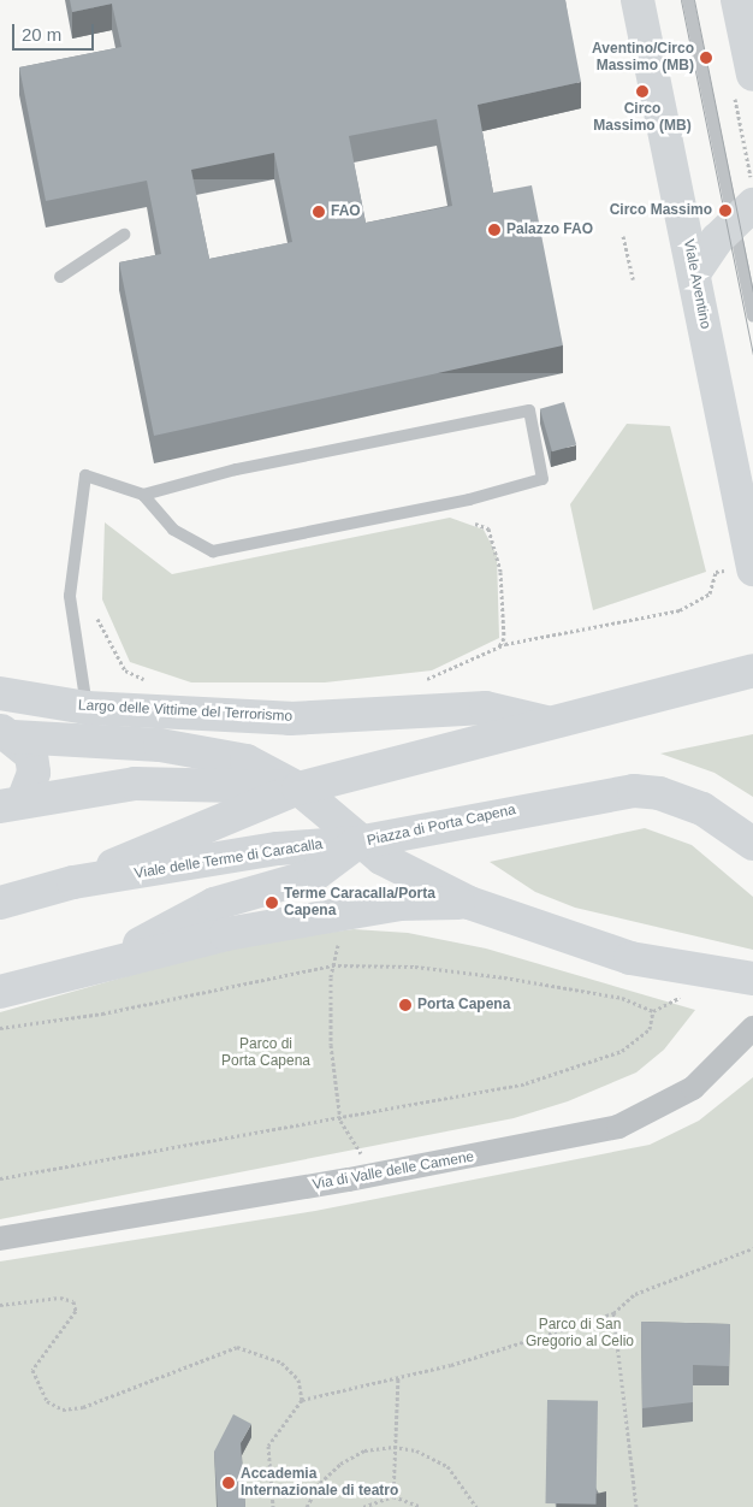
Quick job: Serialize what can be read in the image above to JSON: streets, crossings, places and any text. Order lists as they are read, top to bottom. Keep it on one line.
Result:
{"streets":{"main road":["Viale Aventino","Largo delle Vittime del Terrorismo","Piazza di Porta Capena","Viale delle Terme di Caracalla"],"street":["Via di Valle delle Camene"]},"crossings":[["Piazza di Porta Capena","Viale delle Terme di Caracalla"]],"parks":["Parco di Porta Capena","Parco di San Gregorio al Celio"],"places":["Aventino/Circo Massimo (MB)","Circo Massimo (MB)","Circo Massimo","FAO","Palazzo FAO","Terme Caracalla/Porta Capena","Porta Capena","Accademia Internazionale di teatro"],"scale_bar":"20 m"}
